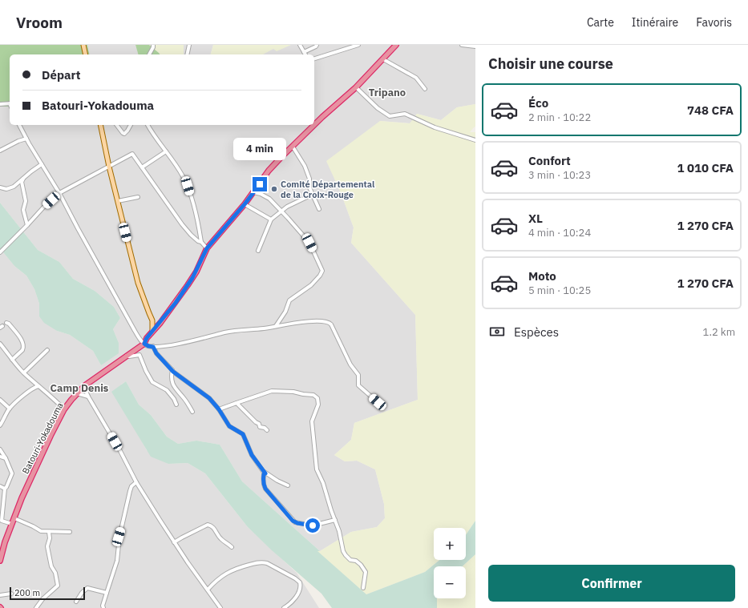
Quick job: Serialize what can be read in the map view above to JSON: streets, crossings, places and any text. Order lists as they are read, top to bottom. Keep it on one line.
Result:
{"streets":{"highway":["Batouri-Yokadouma"]},"districts":["Tripano","Camp Denis"],"places":["Comité Départemental de la Croix-Rouge"],"scale_bar":"200 m","page":{"header":"Vroom","nav":["Carte","Itinéraire","Favoris"],"heading":"Choisir une course","banner":["Départ","Batouri-Yokadouma"],"list":[{"name":"Éco","note":"2 min · 10:22","value":"748 CFA"},{"name":"Confort","note":"3 min · 10:23","value":"1 010 CFA"},{"name":"XL","note":"4 min · 10:24","value":"1 270 CFA"},{"name":"Moto","note":"5 min · 10:25","value":"1 270 CFA"}],"bubble":"4 min","pay":["Espèces","1.2 km"],"map_buttons":["+","−"],"buttons":"Confirmer","scale":"200 m"}}
